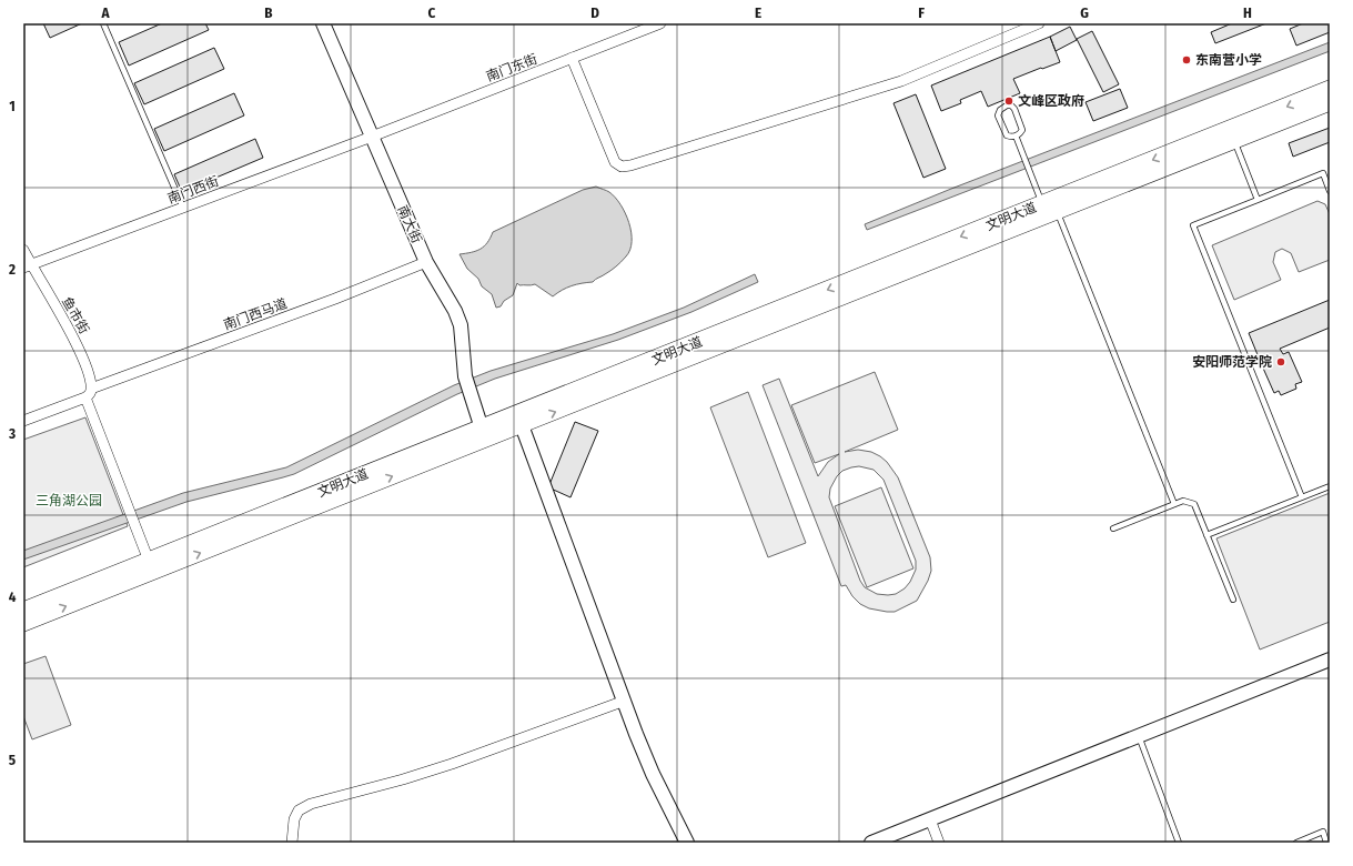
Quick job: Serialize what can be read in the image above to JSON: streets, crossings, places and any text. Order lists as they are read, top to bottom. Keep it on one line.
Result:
{"streets":{"main road":["文明大道"],"street":["南门东街","南门西街","南大街","南门西马道","鱼市街"]},"crossings":[["南门东街","南门西街"],["南门东街","南大街"],["南门西街","南大街"],["南门西街","鱼市街"],["文明大道","南大街"],["文明大道","鱼市街"],["南大街","南门西马道"],["南门西马道","鱼市街"]],"parks":["三角湖公园"],"places":["东南营小学","文峰区政府","安阳师范学院"],"grid":{"columns":["A","B","C","D","E","F","G","H"],"rows":["1","2","3","4","5"]}}
